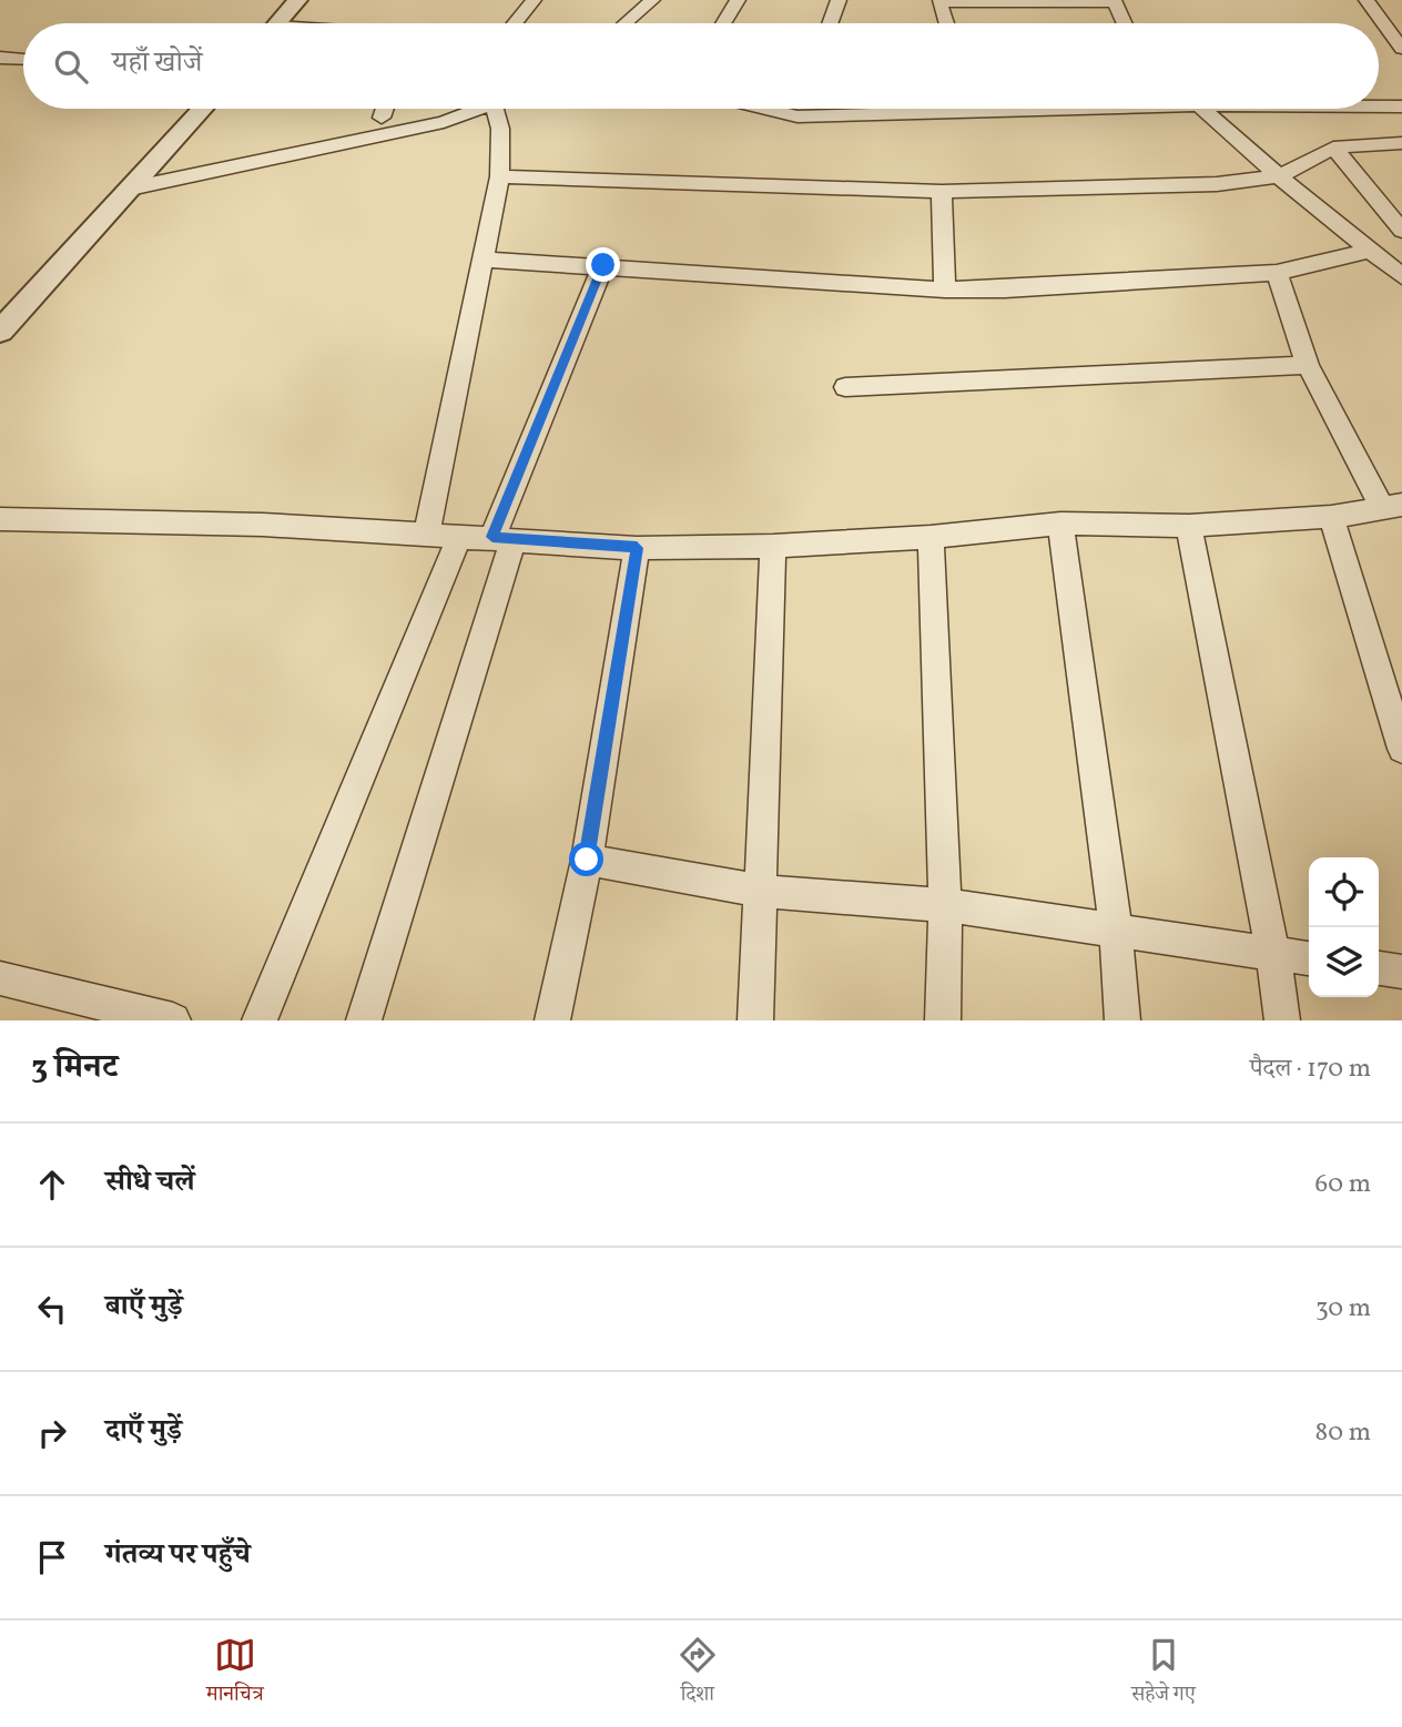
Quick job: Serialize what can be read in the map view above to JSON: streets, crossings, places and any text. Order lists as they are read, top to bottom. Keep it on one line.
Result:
{"page":{"search":"यहाँ खोजें","heading":["3 मिनट","पैदल · 170 m"],"list":[["सीधे चलें","60 m"],["बाएँ मुड़ें","30 m"],["दाएँ मुड़ें","80 m"],"गंतव्य पर पहुँचे"],"nav":["मानचित्र","दिशा","सहेजे गए"]}}
